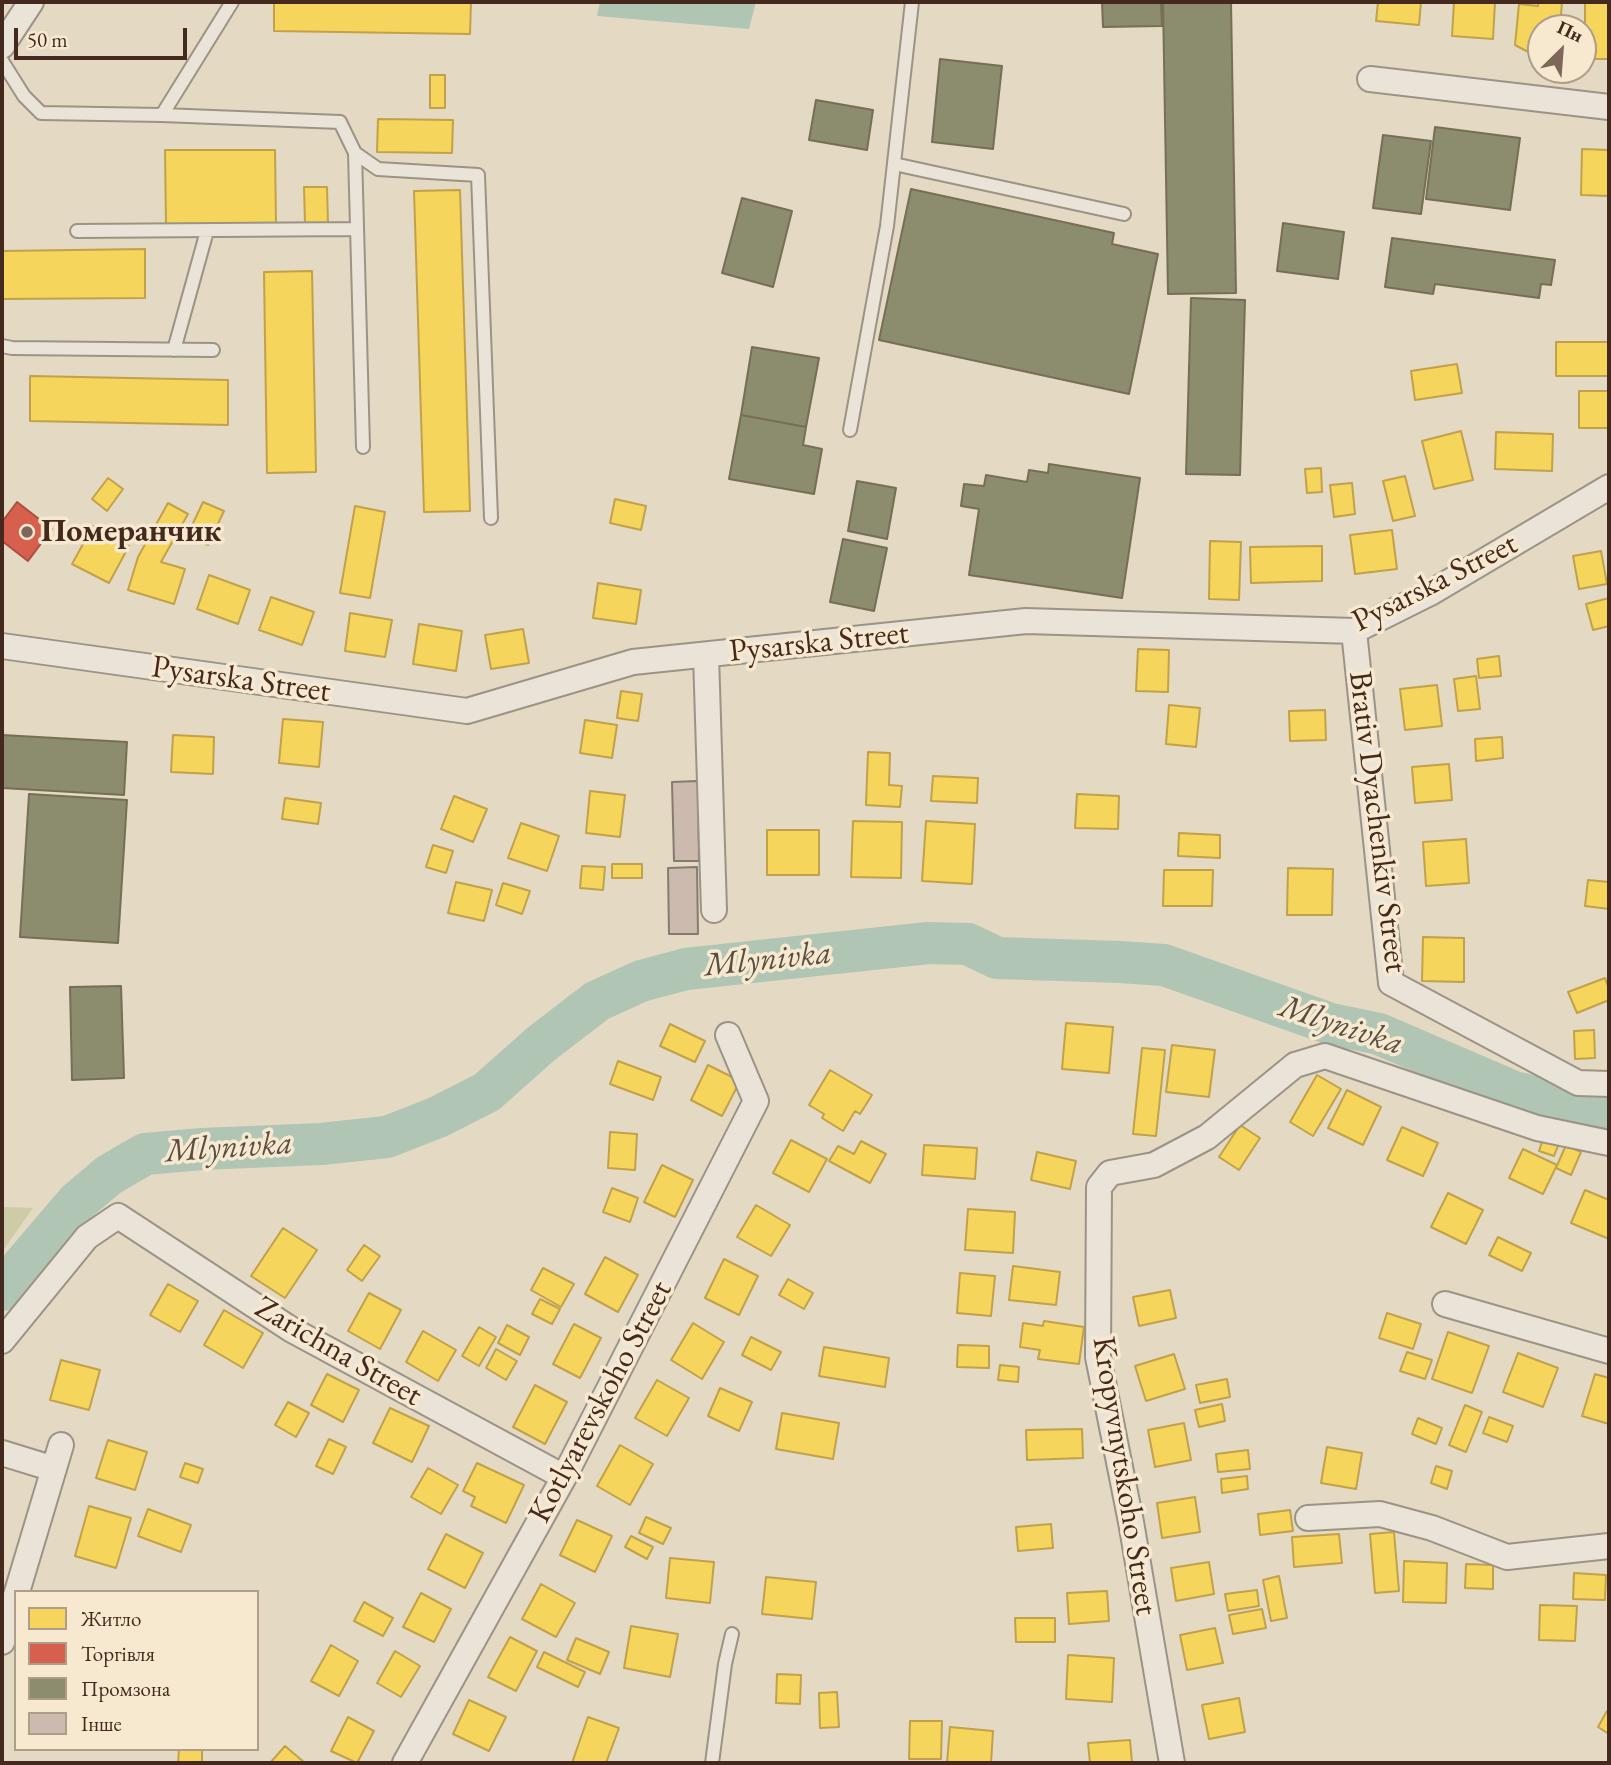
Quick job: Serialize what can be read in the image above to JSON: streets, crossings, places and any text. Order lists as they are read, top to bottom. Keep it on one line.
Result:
{"streets":{"street":["Pysarska Street","Brativ Dyachenkiv Street","Zarichna Street","Kotlyarevskoho Street","Kropyvnytskoho Street"]},"crossings":[["Pysarska Street","Brativ Dyachenkiv Street"],["Zarichna Street","Kotlyarevskoho Street"]],"water":["Mlynivka"],"places":["Померанчик"],"legend":["Житло","Торгівля","Промзона","Інше"],"scale_bar":"50 m","north":"top right"}
